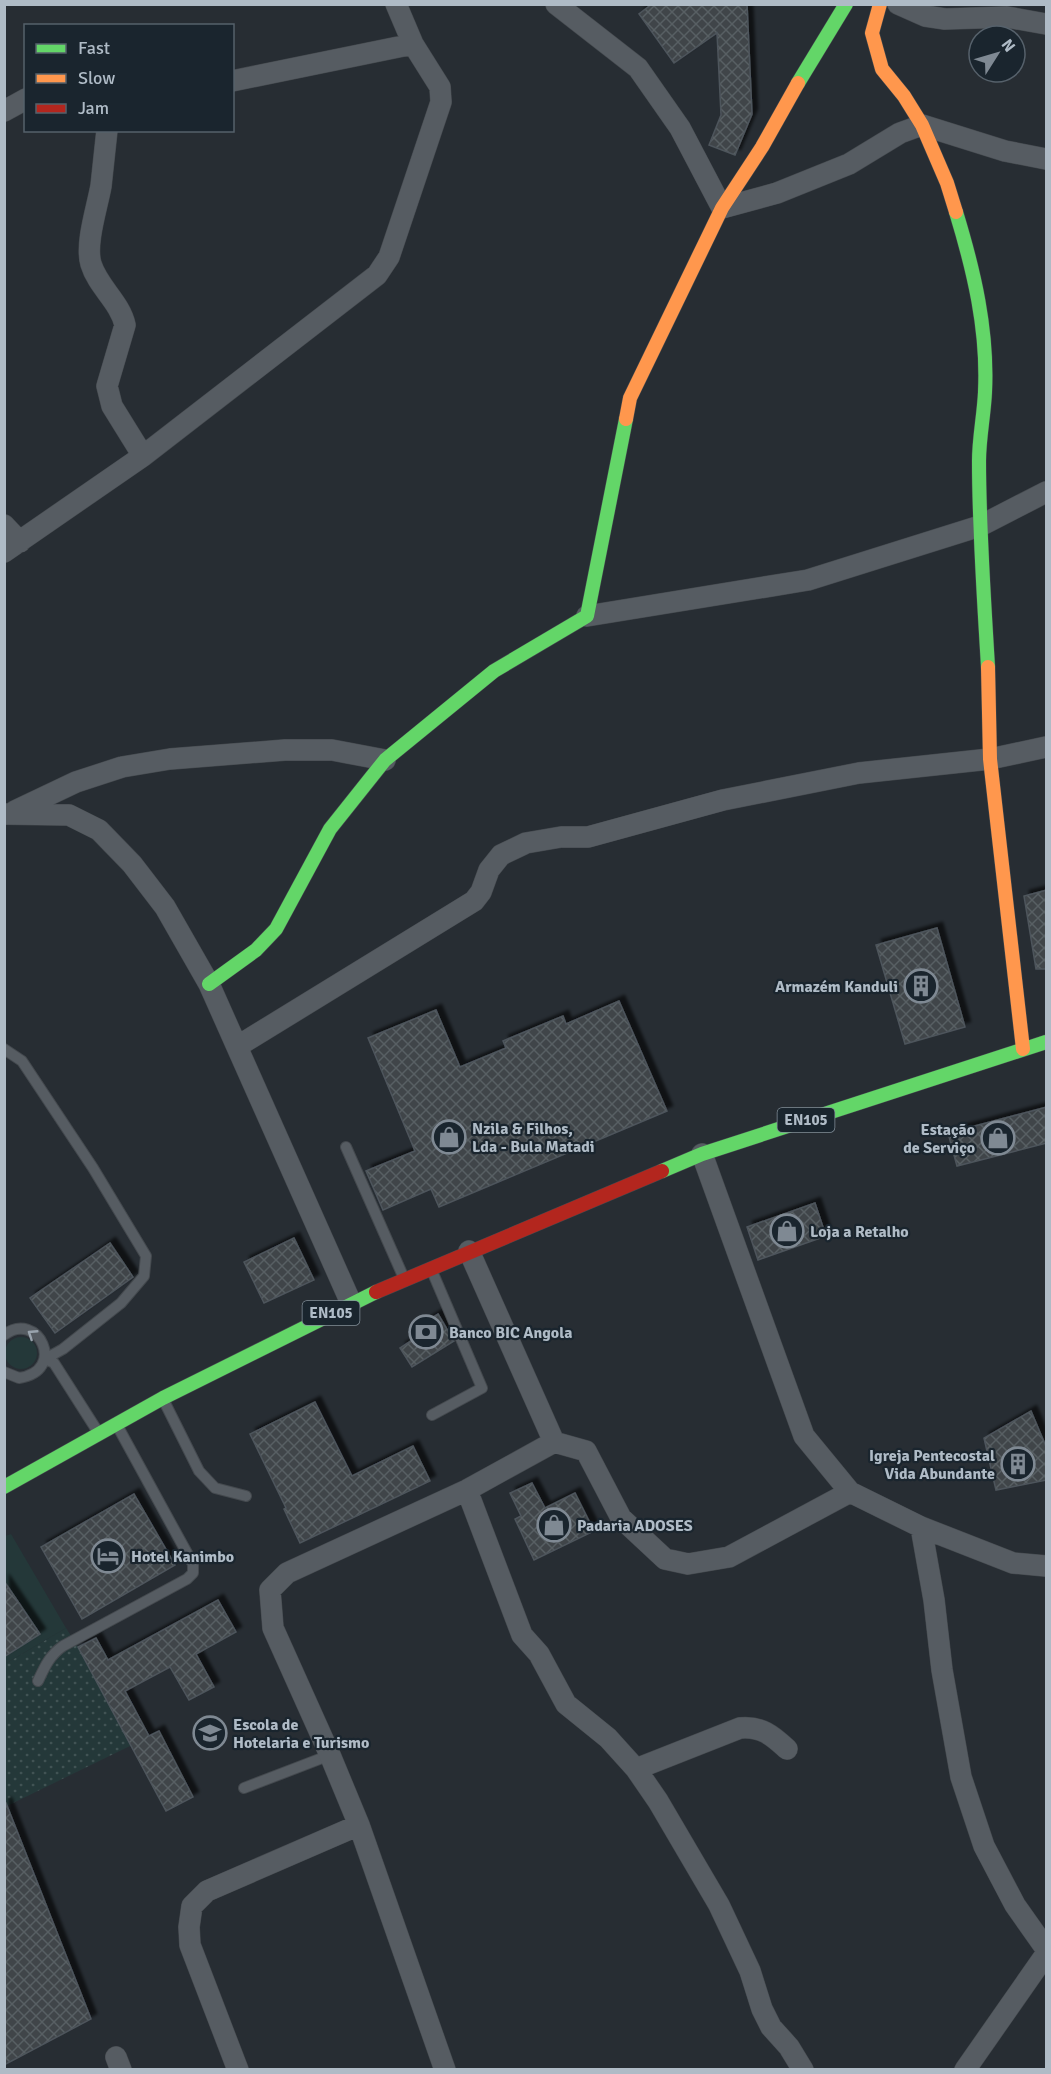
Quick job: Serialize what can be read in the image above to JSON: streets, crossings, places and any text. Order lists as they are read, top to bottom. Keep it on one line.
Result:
{"streets":{"street":["EN105"]},"places":{"building":["Armazém Kanduli","Igreja Pentecostal Vida Abundante"],"shop":["Nzila & Filhos, Lda - Bula Matadi","Estação de Serviço","Loja a Retalho","Padaria ADOSES"],"bank":["Banco BIC Angola"],"hotel":["Hotel Kanimbo"],"school or university":["Escola de Hotelaria e Turismo"]},"legend":["Fast","Slow","Jam"],"north":"top right"}
